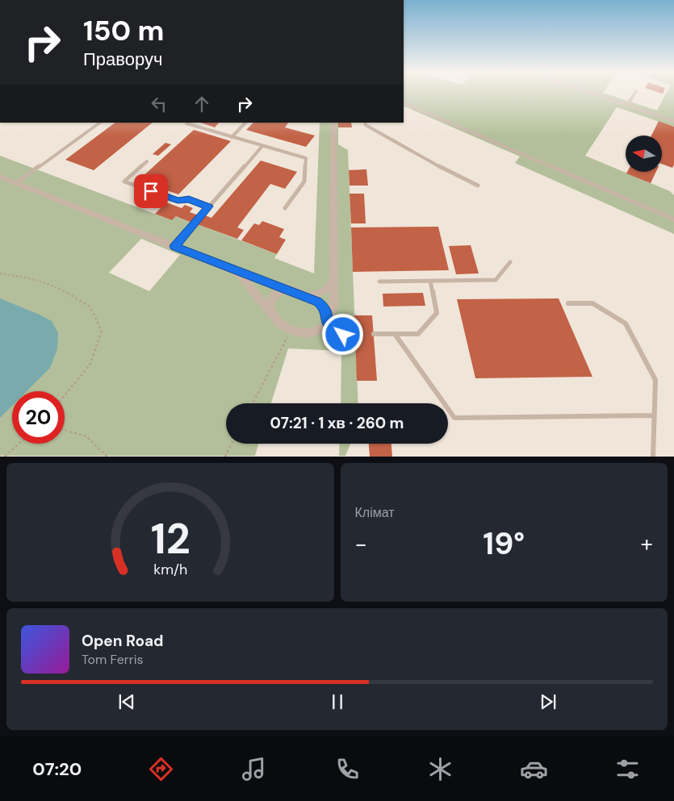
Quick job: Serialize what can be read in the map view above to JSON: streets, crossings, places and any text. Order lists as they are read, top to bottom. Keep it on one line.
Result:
{"north":"left","page":{"turn":["150 m","Праворуч"],"limit":"20","trip":"07:21 · 1 хв · 260 m","tile":"Клімат","heat":["−","19°","+"],"song":["Open Road","Tom Ferris"],"tabs":"07:20","gauge":["12","km/h"]}}
